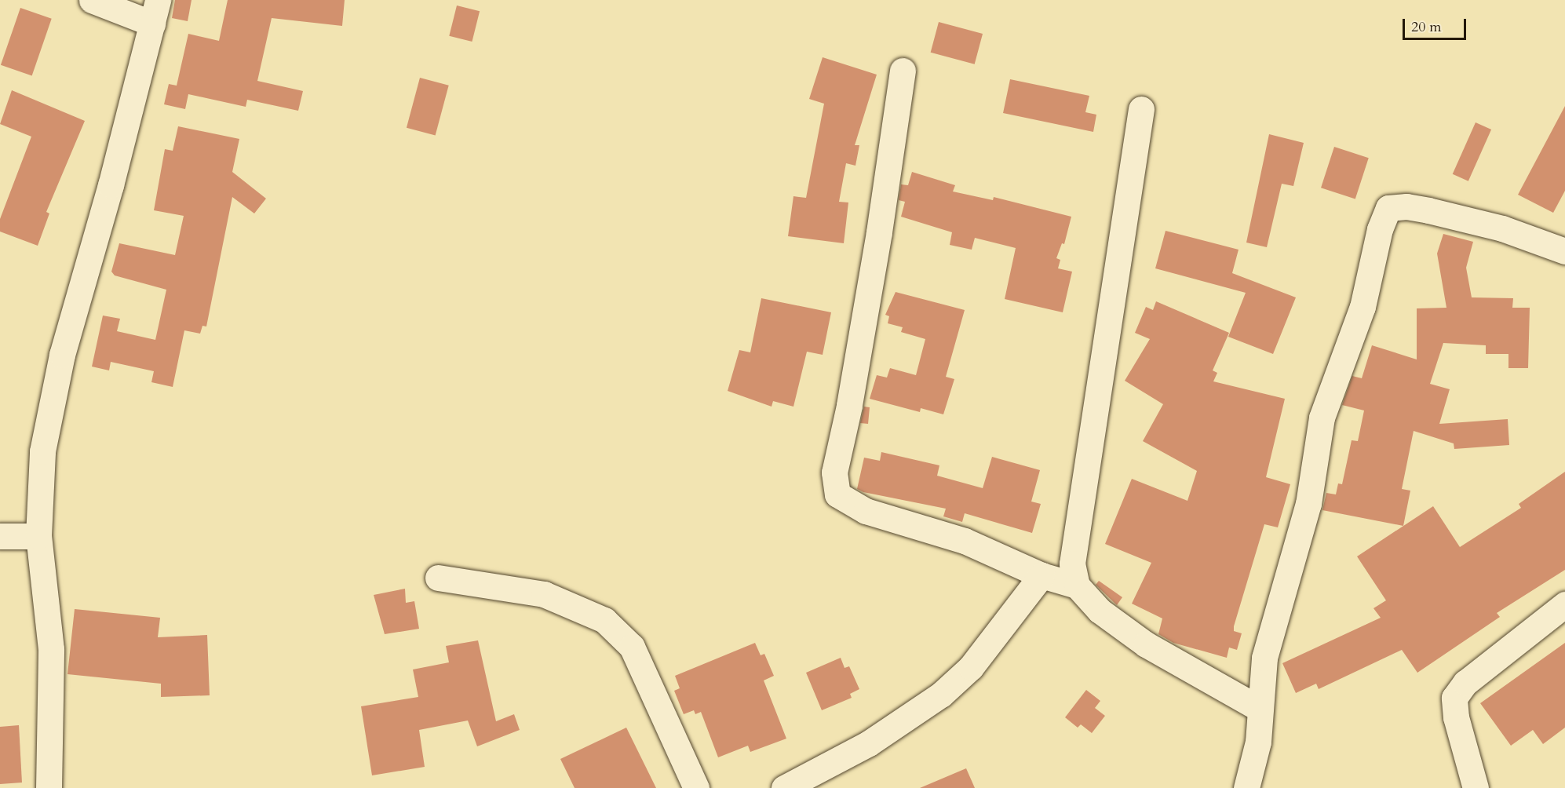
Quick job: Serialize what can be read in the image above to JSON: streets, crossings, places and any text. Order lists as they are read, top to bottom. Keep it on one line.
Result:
{"scale_bar":"20 m"}
